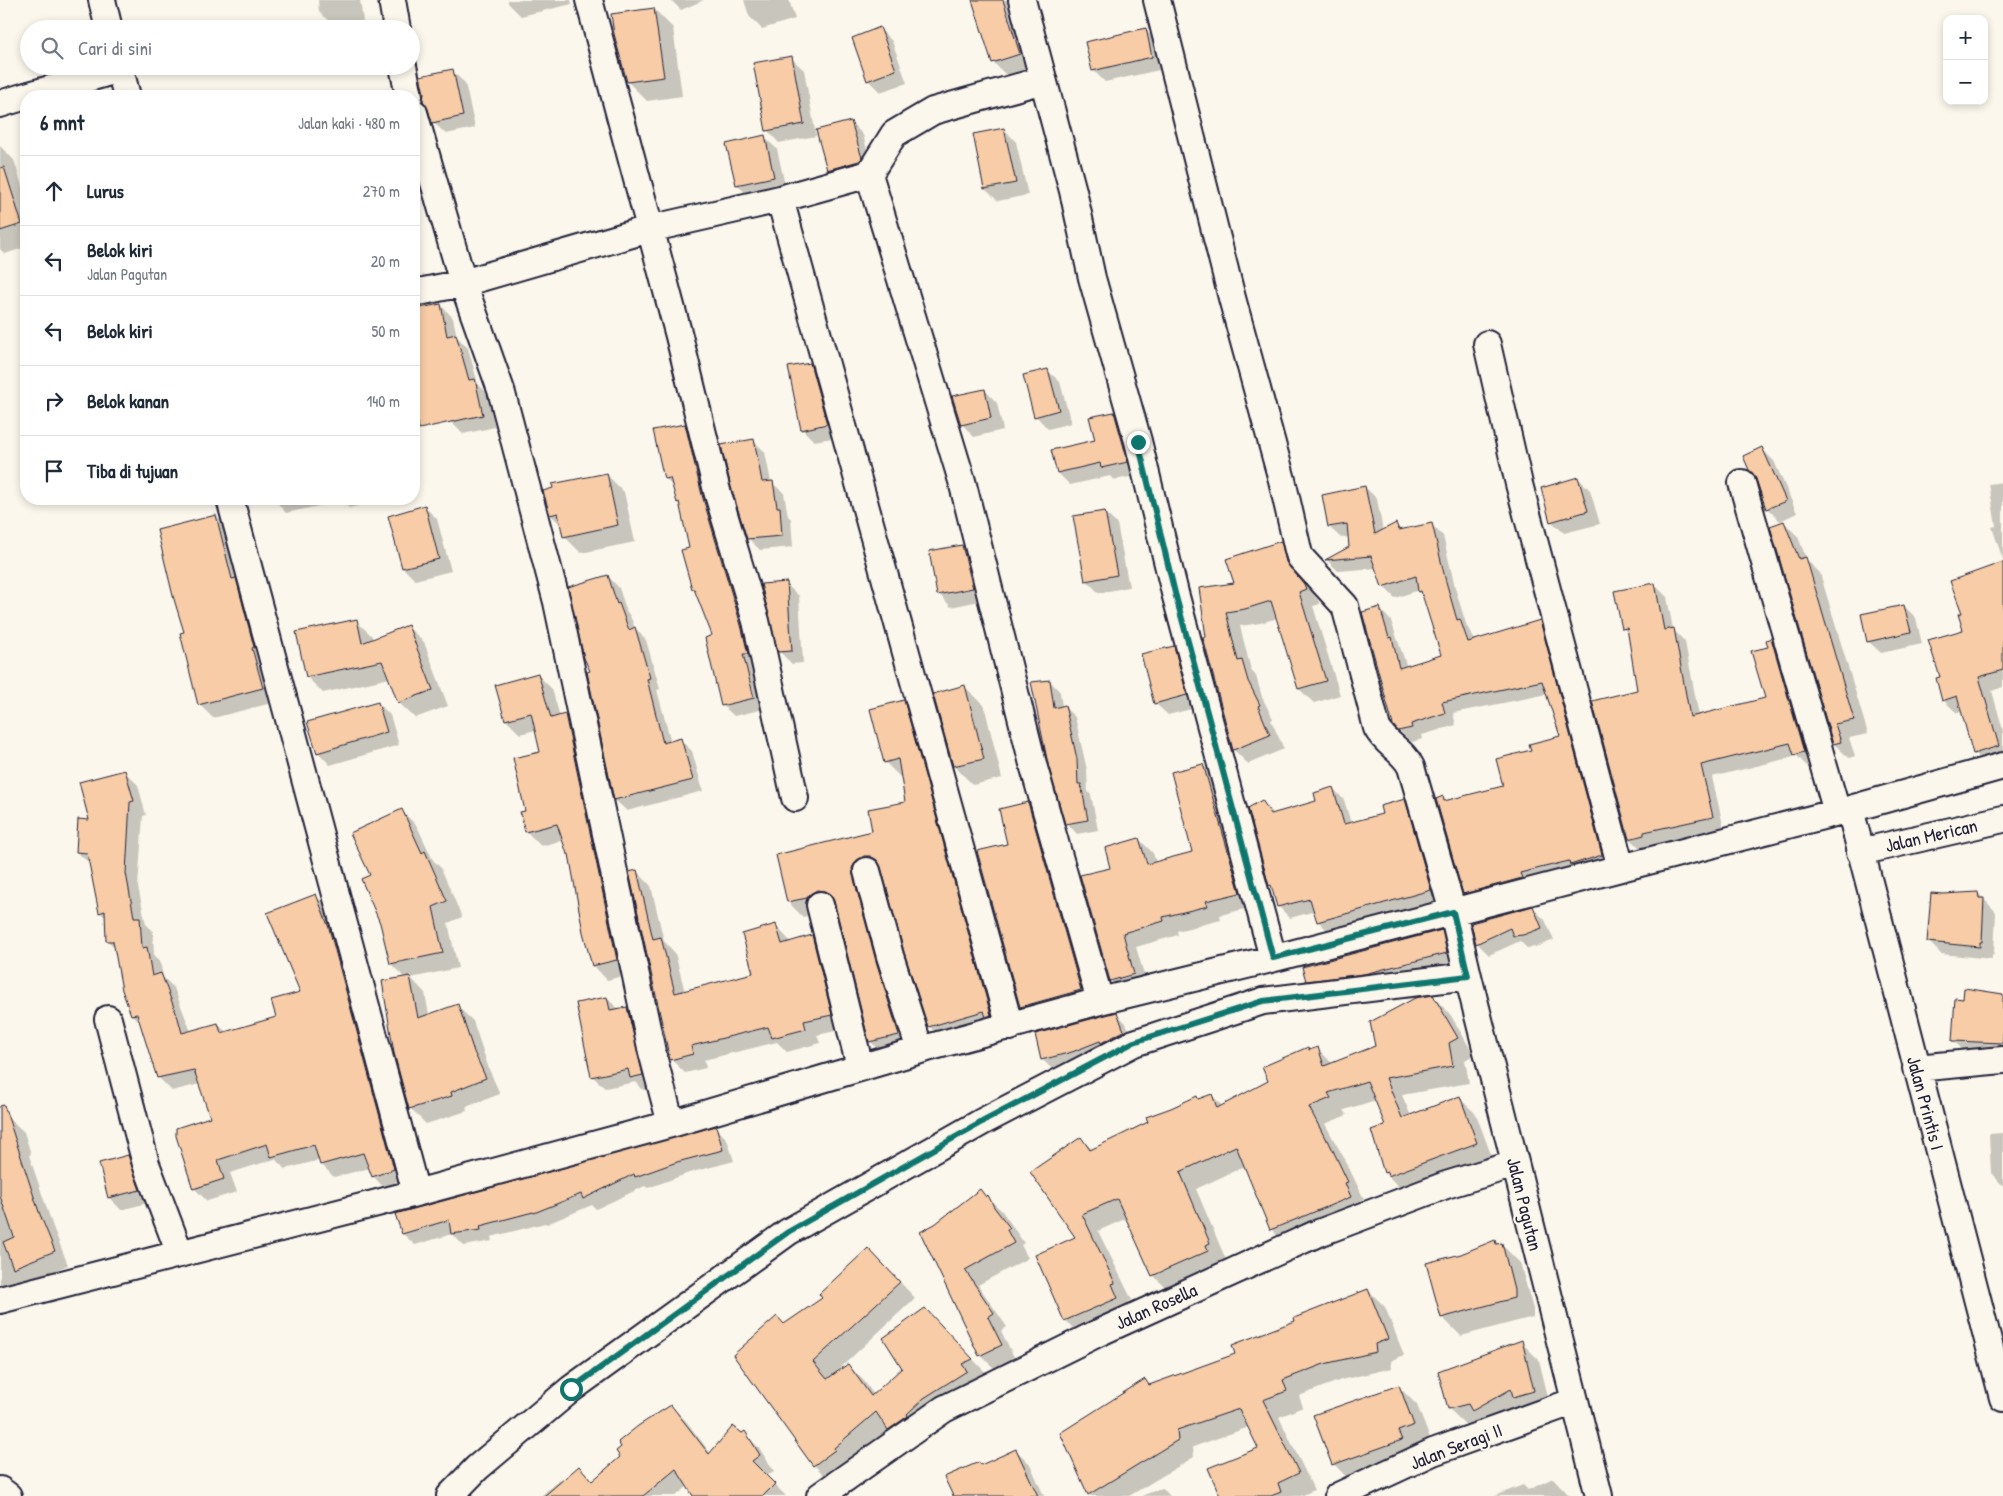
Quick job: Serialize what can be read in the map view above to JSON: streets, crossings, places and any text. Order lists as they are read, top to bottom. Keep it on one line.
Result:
{"streets":{"street":["Jalan Merican","Jalan Printis I","Jalan Pagutan","Jalan Rosella","Jalan Seragi II"]},"crossings":[["Jalan Merican","Jalan Printis I"],["Jalan Pagutan","Jalan Rosella"],["Jalan Pagutan","Jalan Seragi II"]],"page":{"map_buttons":["+","−"],"search":"Cari di sini","heading":["6 mnt","Jalan kaki · 480 m"],"list":[["Lurus","270 m"],["Belok kiri","Jalan Pagutan","20 m"],["Belok kiri","50 m"],["Belok kanan","140 m"],"Tiba di tujuan"]}}
